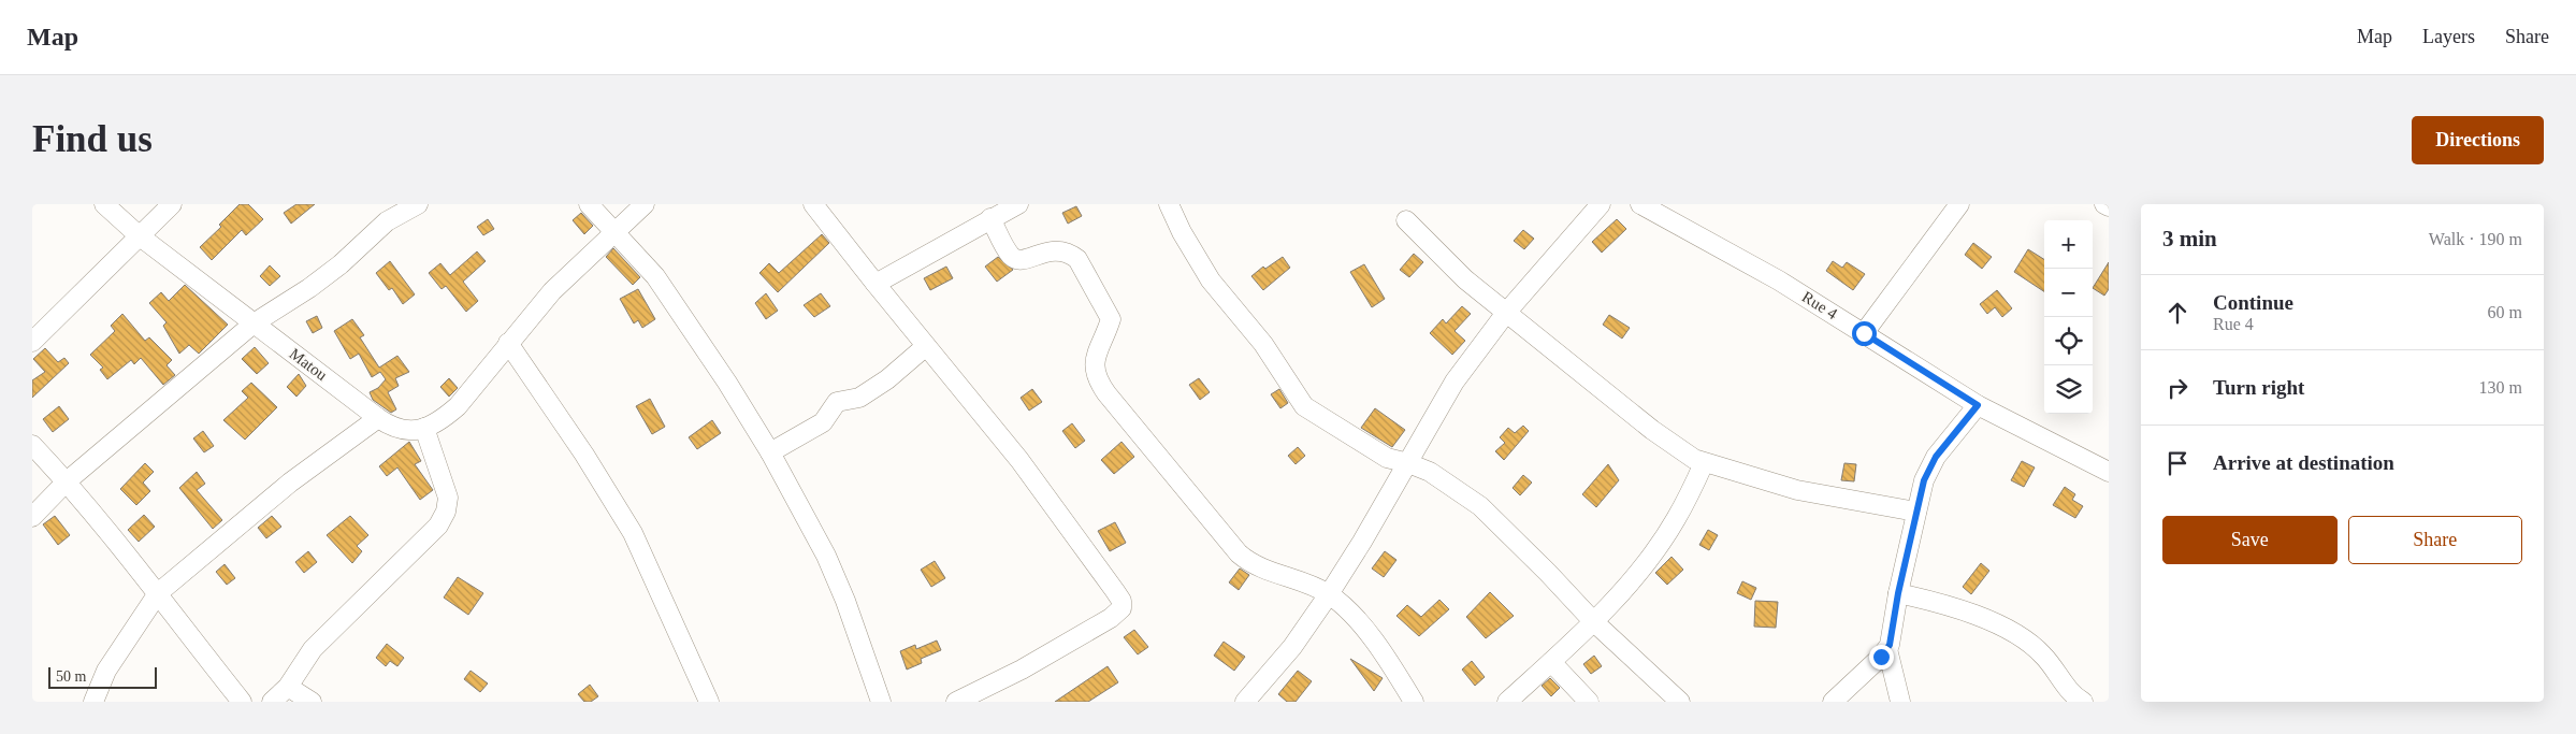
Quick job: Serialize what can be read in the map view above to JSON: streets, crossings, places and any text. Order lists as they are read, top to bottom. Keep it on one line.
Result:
{"streets":{"street":["Rue 4","Matou"]},"scale_bar":"50 m","page":{"header":"Map","nav":["Map","Layers","Share"],"buttons":["Directions",["Save","Share"]],"title":"Find us","heading":["3 min","Walk · 190 m"],"map_buttons":["+","−"],"list":[["Continue","Rue 4","60 m"],["Turn right","130 m"],"Arrive at destination"],"scale":"50 m"}}
